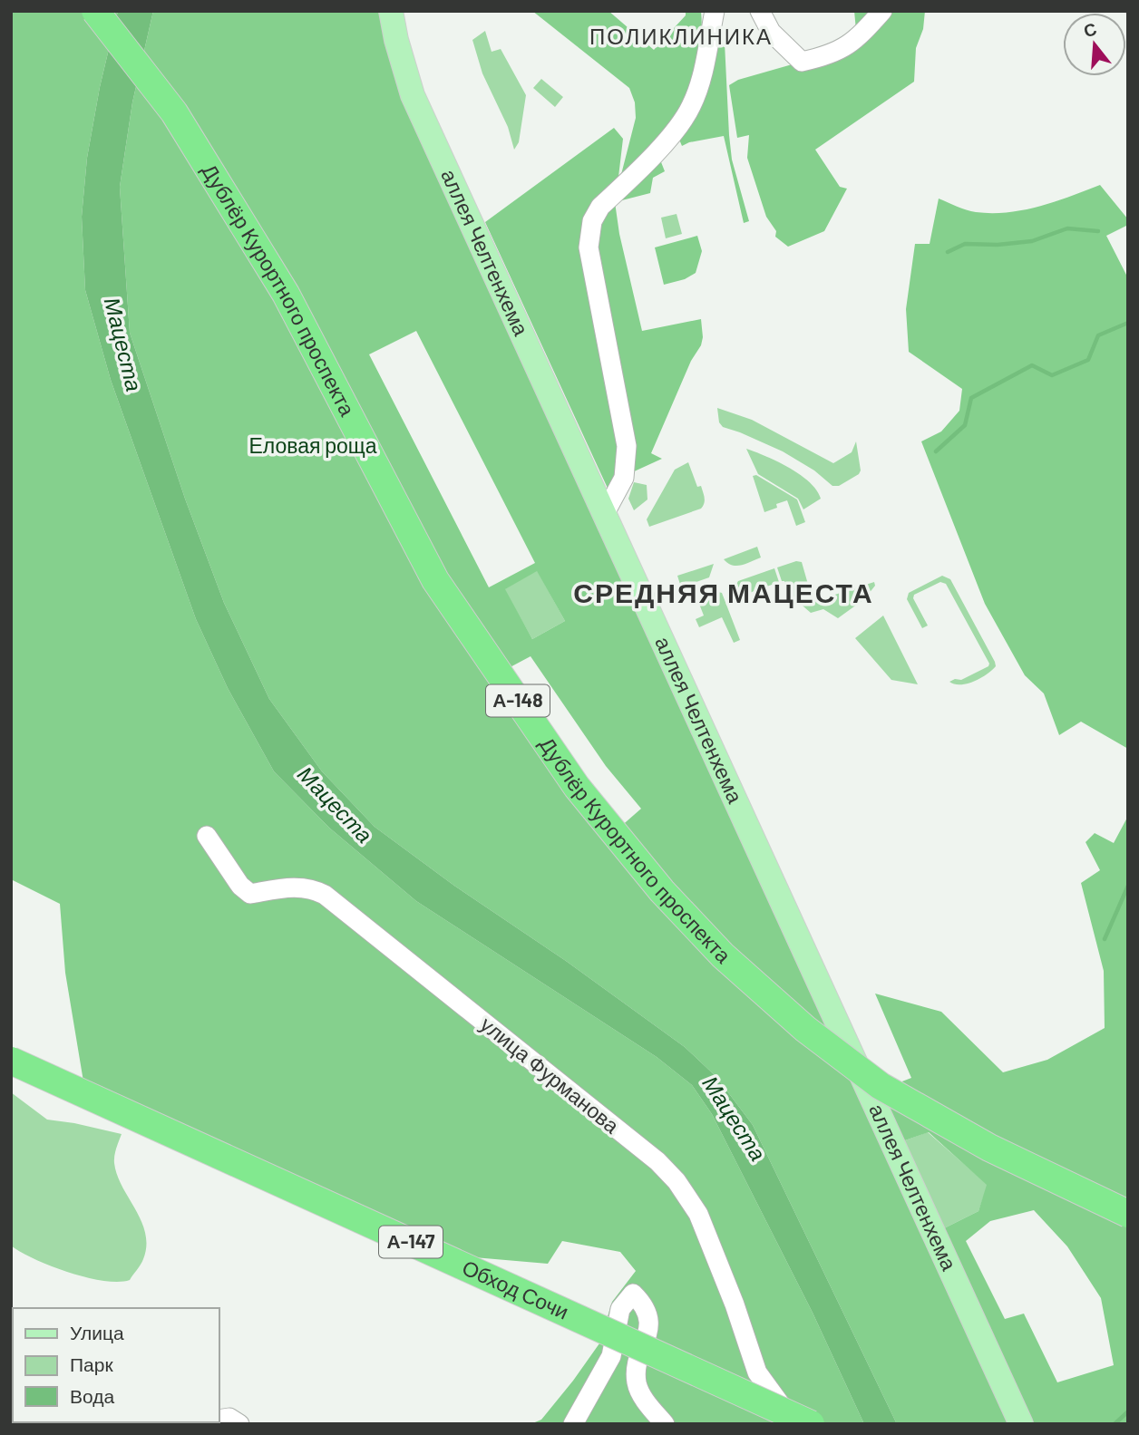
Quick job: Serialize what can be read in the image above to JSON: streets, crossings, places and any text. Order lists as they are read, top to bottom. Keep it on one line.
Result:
{"streets":{"highway":["Дублёр Курортного проспекта","А-148","А-147","Обход Сочи"],"main road":["аллея Челтенхема"],"street":["улица Фурманова"]},"districts":["ПОЛИКЛИНИКА","СРЕДНЯЯ МАЦЕСТА"],"water":["Мацеста"],"parks":["Еловая роща"],"legend":["Улица","Парк","Вода"],"north":"top"}
